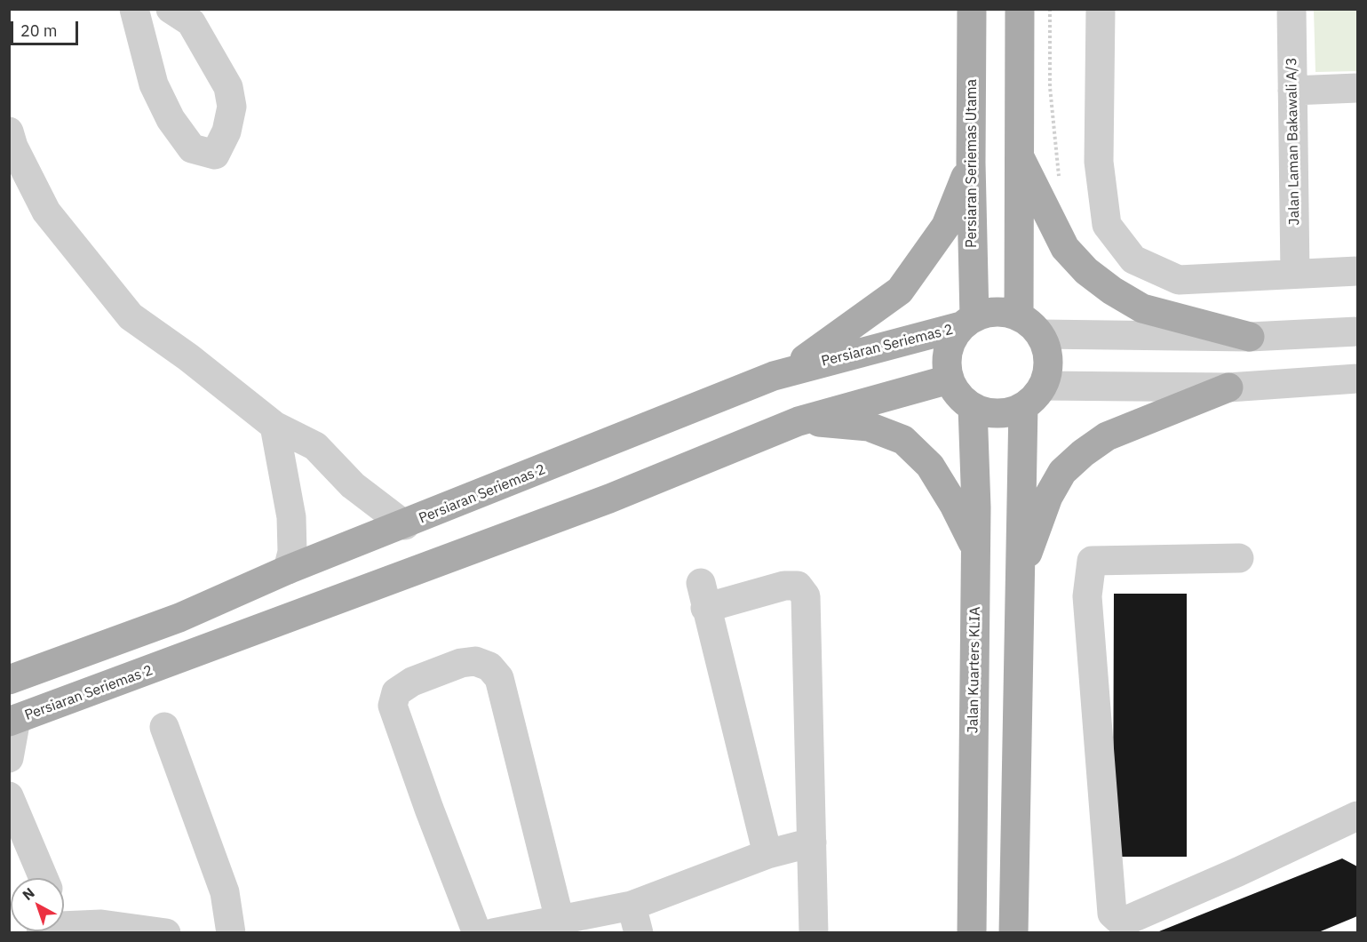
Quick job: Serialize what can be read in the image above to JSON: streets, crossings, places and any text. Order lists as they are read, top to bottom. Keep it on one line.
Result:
{"streets":{"main road":["Persiaran Seriemas Utama","Persiaran Seriemas 2","Jalan Kuarters KLIA"],"street":["Jalan Laman Bakawali A/3"]},"crossings":[["Persiaran Seriemas Utama","Persiaran Seriemas 2"],["Persiaran Seriemas Utama","Jalan Kuarters KLIA"],["Persiaran Seriemas 2","Jalan Kuarters KLIA"]],"scale_bar":"20 m","north":"top left"}
